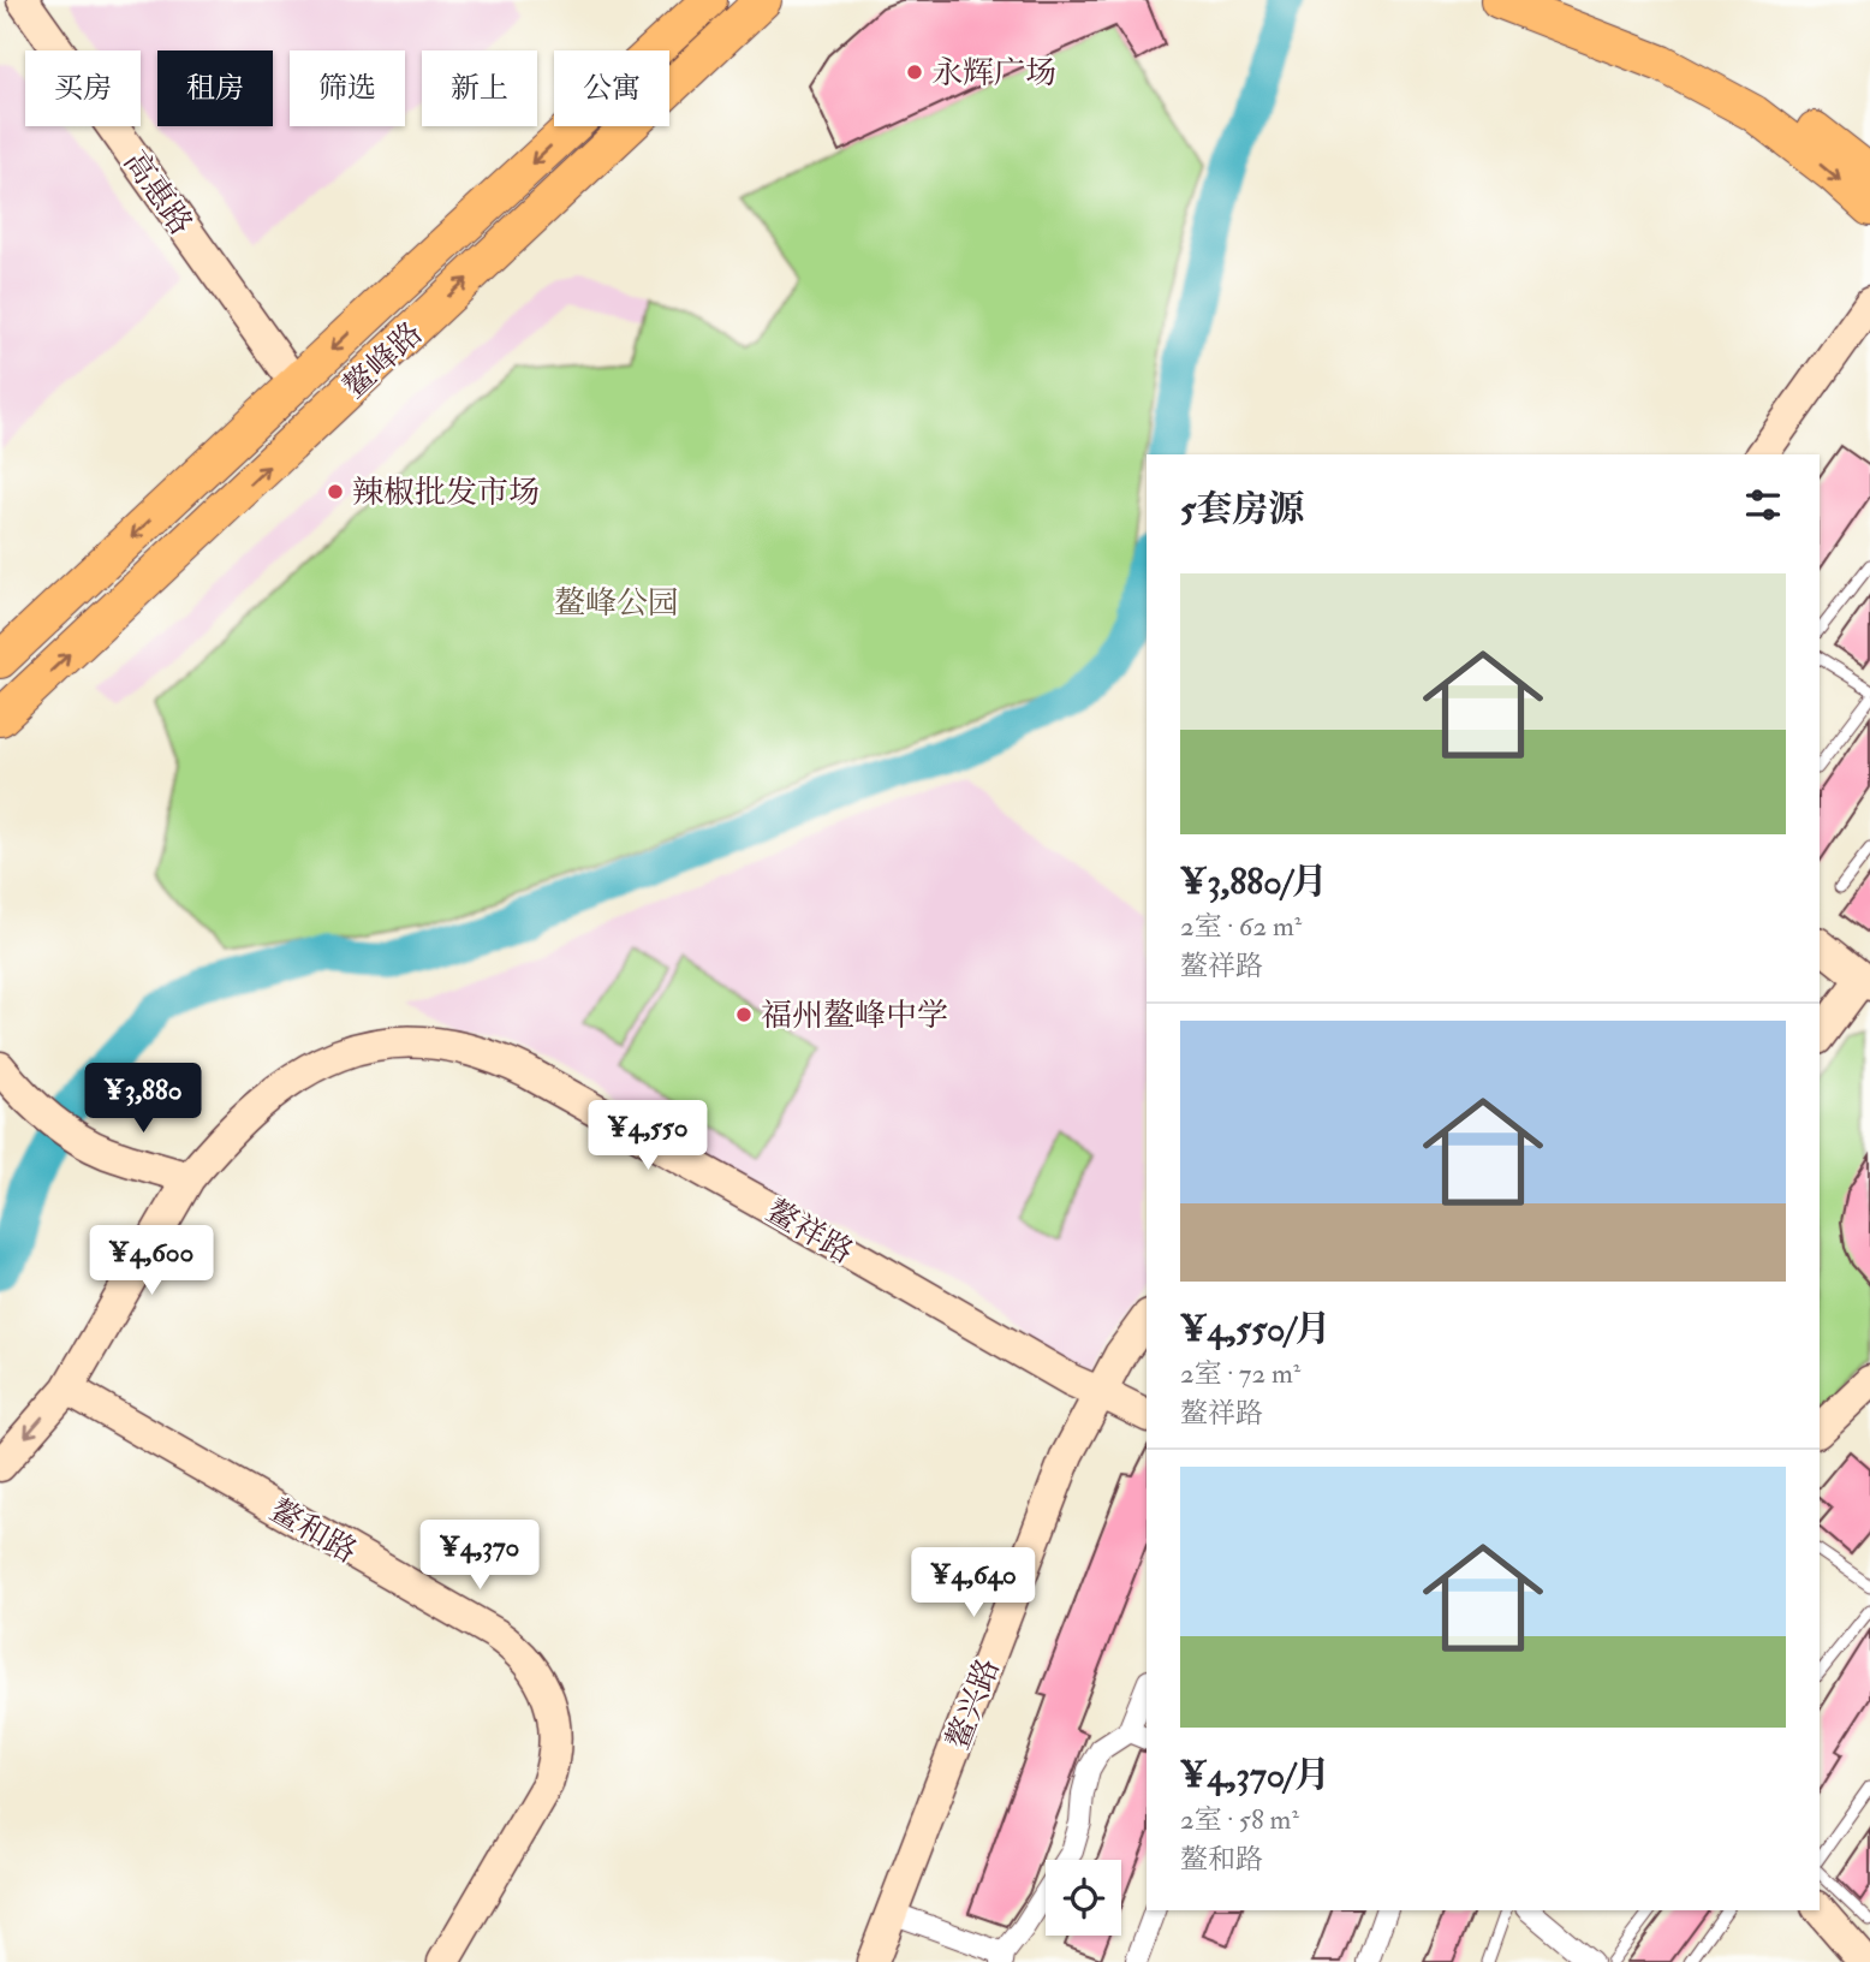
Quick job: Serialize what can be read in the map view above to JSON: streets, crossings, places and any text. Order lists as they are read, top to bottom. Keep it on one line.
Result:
{"streets":{"main road":["鳌峰路"],"street":["高惠路","鳌祥路","鳌和路","鳌兴路"]},"crossings":[["高惠路","鳌峰路"],["鳌祥路","鳌和路"],["鳌祥路","鳌兴路"]],"parks":["鳌峰公园"],"places":["永辉广场","辣椒批发市场","福州鳌峰中学"],"page":{"chip":["买房","租房","筛选","新上","公寓"],"heading":"5套房源","list":[{"name":"¥3,880/月","note":"2室 · 62 m² · 鳌祥路"},{"name":"¥4,550/月","note":"2室 · 72 m² · 鳌祥路"},{"name":"¥4,370/月","note":"2室 · 58 m² · 鳌和路"}],"price":["¥3,880","¥4,550","¥4,600","¥4,370","¥4,640"]}}
